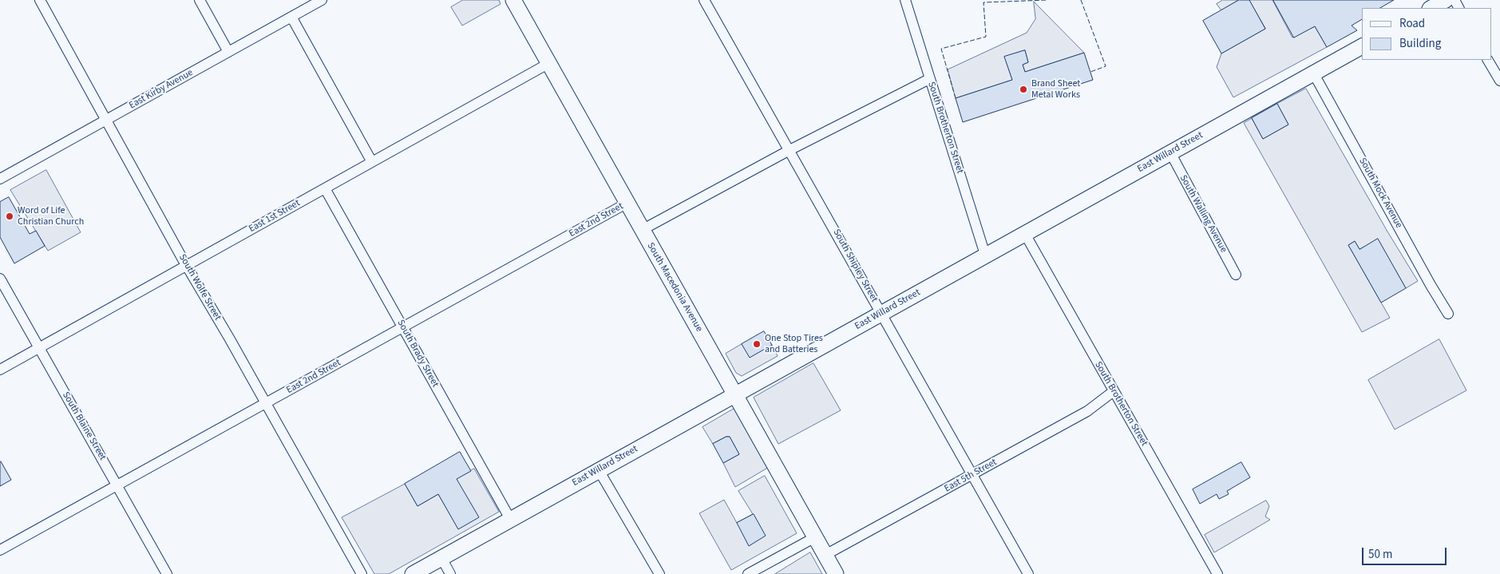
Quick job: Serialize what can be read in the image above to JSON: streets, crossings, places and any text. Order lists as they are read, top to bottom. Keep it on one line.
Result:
{"streets":{"street":["East Kirby Avenue","South Brotherton Street","East Willard Street","South Mock Avenue","South Walling Avenue","East 1st Street","East 2nd Street","South Shipley Street","South Wolfe Street","South Macedonia Avenue","South Brady Street","South Blaine Street","East 5th Street"]},"crossings":[["East Kirby Avenue","South Wolfe Street"],["South Brotherton Street","East Willard Street"],["South Brotherton Street","East 5th Street"],["East Willard Street","South Mock Avenue"],["East Willard Street","South Walling Avenue"],["East Willard Street","South Shipley Street"],["East Willard Street","South Macedonia Avenue"],["East Willard Street","South Brady Street"],["East 1st Street","South Wolfe Street"],["East 1st Street","South Macedonia Avenue"],["East 1st Street","South Brady Street"],["East 1st Street","South Blaine Street"],["East 2nd Street","South Wolfe Street"],["East 2nd Street","South Macedonia Avenue"],["East 2nd Street","South Brady Street"],["East 2nd Street","South Blaine Street"],["South Shipley Street","East 5th Street"],["South Macedonia Avenue","East 5th Street"]],"places":["Brand Sheet Metal Works","Word of Life Christian Church","One Stop Tires and Batteries"],"legend":["Road","Building"],"scale_bar":"50 m"}
